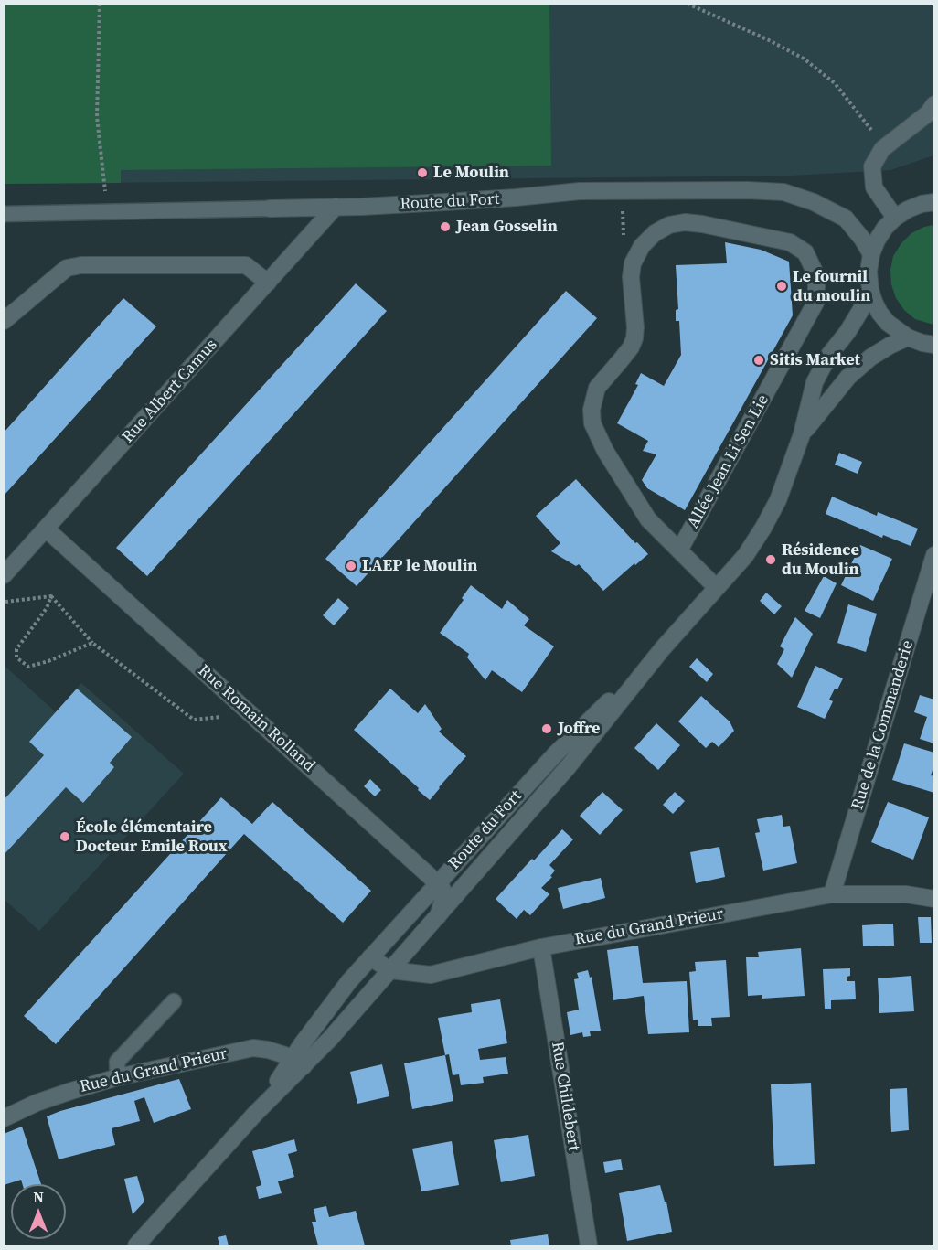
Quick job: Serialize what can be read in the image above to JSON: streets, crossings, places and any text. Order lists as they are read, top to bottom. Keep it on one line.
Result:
{"streets":{"street":["Route du Fort","Rue Albert Camus","Allée Jean Li Sen Lie","Rue Romain Rolland","Rue de la Commanderie","Rue du Grand Prieur","Rue Childebert"]},"crossings":[["Route du Fort","Rue Albert Camus"],["Route du Fort","Allée Jean Li Sen Lie"],["Route du Fort","Rue Romain Rolland"],["Route du Fort","Rue du Grand Prieur"],["Rue Albert Camus","Rue Romain Rolland"],["Rue de la Commanderie","Rue du Grand Prieur"],["Rue du Grand Prieur","Rue Childebert"]],"places":["Le Moulin","Jean Gosselin","Le fournil du moulin","Sitis Market","Résidence du Moulin","LAEP le Moulin","Joffre","École élémentaire Docteur Emile Roux"],"north":"top"}
